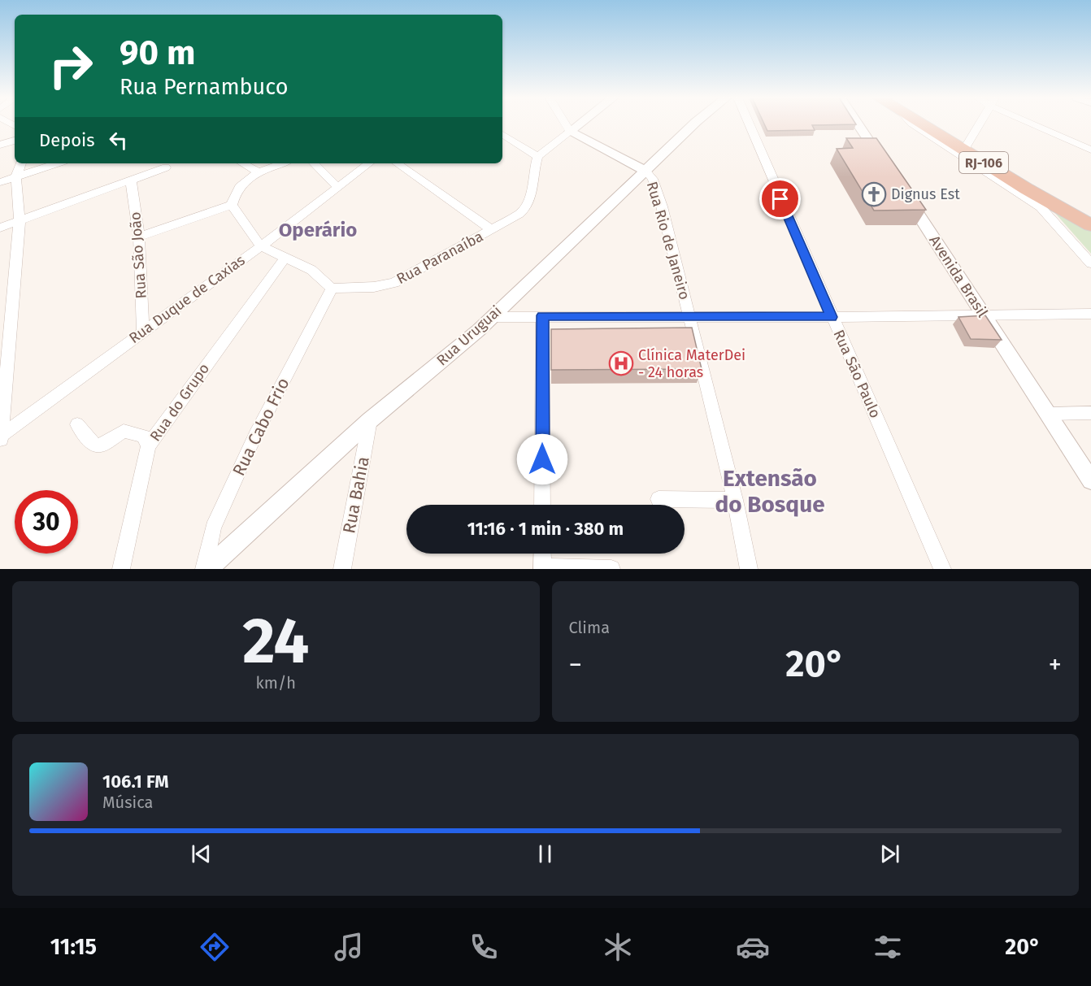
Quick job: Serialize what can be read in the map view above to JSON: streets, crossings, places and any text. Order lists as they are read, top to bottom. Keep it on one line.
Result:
{"streets":{"highway":["RJ-106"],"street":["Rua Rio de Janeiro","Rua São João","Rua Paranaíba","Avenida Brasil","Rua Duque de Caxias","Rua Uruguai","Rua São Paulo","Rua do Grupo","Rua Cabo Frio","Rua Bahia"]},"crossings":[["Rua Rio de Janeiro","Rua Uruguai"],["Rua São João","Rua Duque de Caxias"],["Rua Paranaíba","Rua Cabo Frio"],["Rua Uruguai","Rua Cabo Frio"],["Rua Uruguai","Rua Bahia"]],"districts":["Operário","Extensão do Bosque"],"places":{"church":["Dignus Est"],"hospital":["Clínica MaterDei - 24 horas"]},"page":{"turn":["90 m","Rua Pernambuco"],"then":"Depois","limit":"30","trip":"11:16 · 1 min · 380 m","tile":[["24","km/h"],"Clima"],"heat":["−","20°","+"],"song":["106.1 FM","Música"],"tabs":["11:15","20°"]}}
